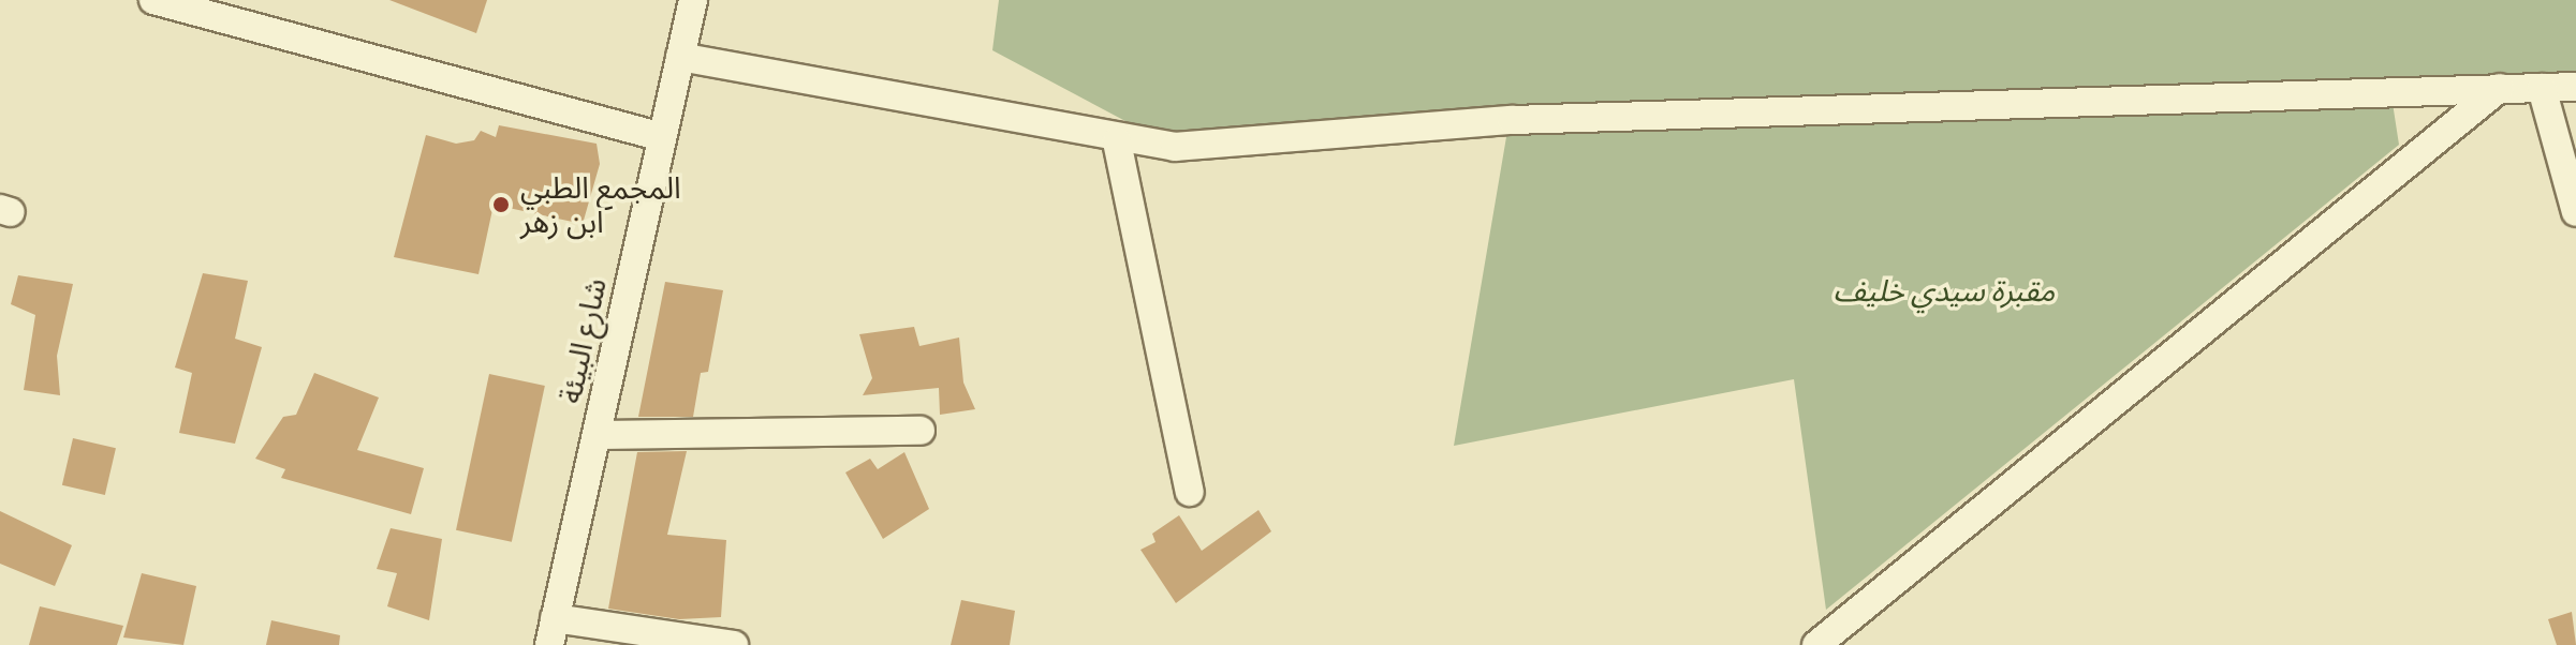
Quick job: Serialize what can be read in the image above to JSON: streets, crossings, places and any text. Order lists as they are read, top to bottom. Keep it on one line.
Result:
{"streets":{"street":["شارع البيئة"]},"parks":["مقبرة سيدي خليف"],"places":["المجمع الطبي ابن زهر"]}
